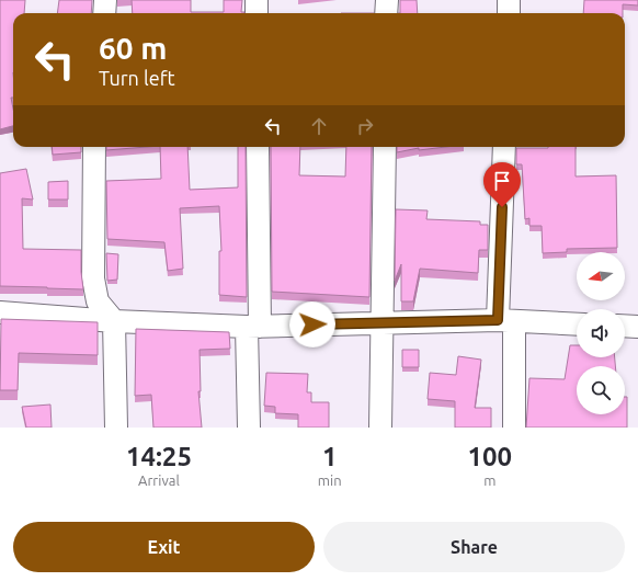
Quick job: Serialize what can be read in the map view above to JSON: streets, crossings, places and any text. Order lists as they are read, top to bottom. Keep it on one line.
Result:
{"north":"left","page":{"turn":["60 m","Turn left"],"eta":["14:25","Arrival","1","min","100","m"],"buttons":["Exit","Share"]}}
